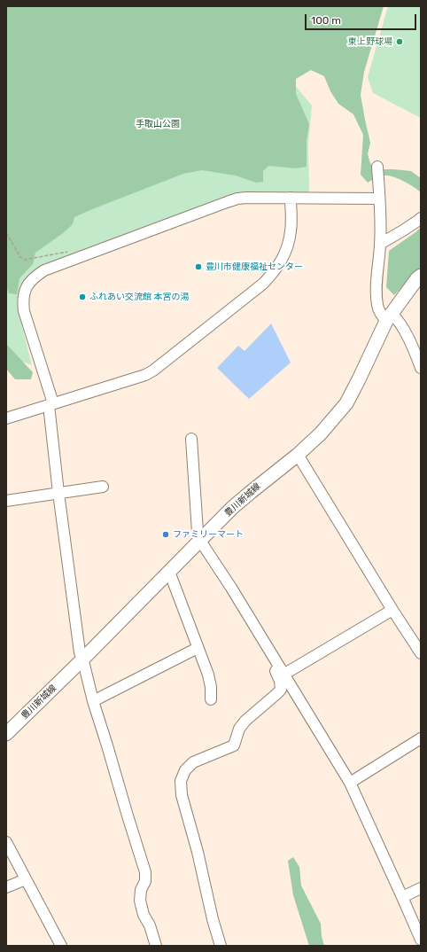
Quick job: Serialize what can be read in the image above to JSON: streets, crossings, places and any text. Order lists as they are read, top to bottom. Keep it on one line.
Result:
{"streets":{"main road":["豊川新城線"]},"parks":["手取山公園"],"places":["東上野球場","豊川市健康福祉センター","ふれあい交流館 本宮の湯","ファミリーマート"],"scale_bar":"100 m"}
